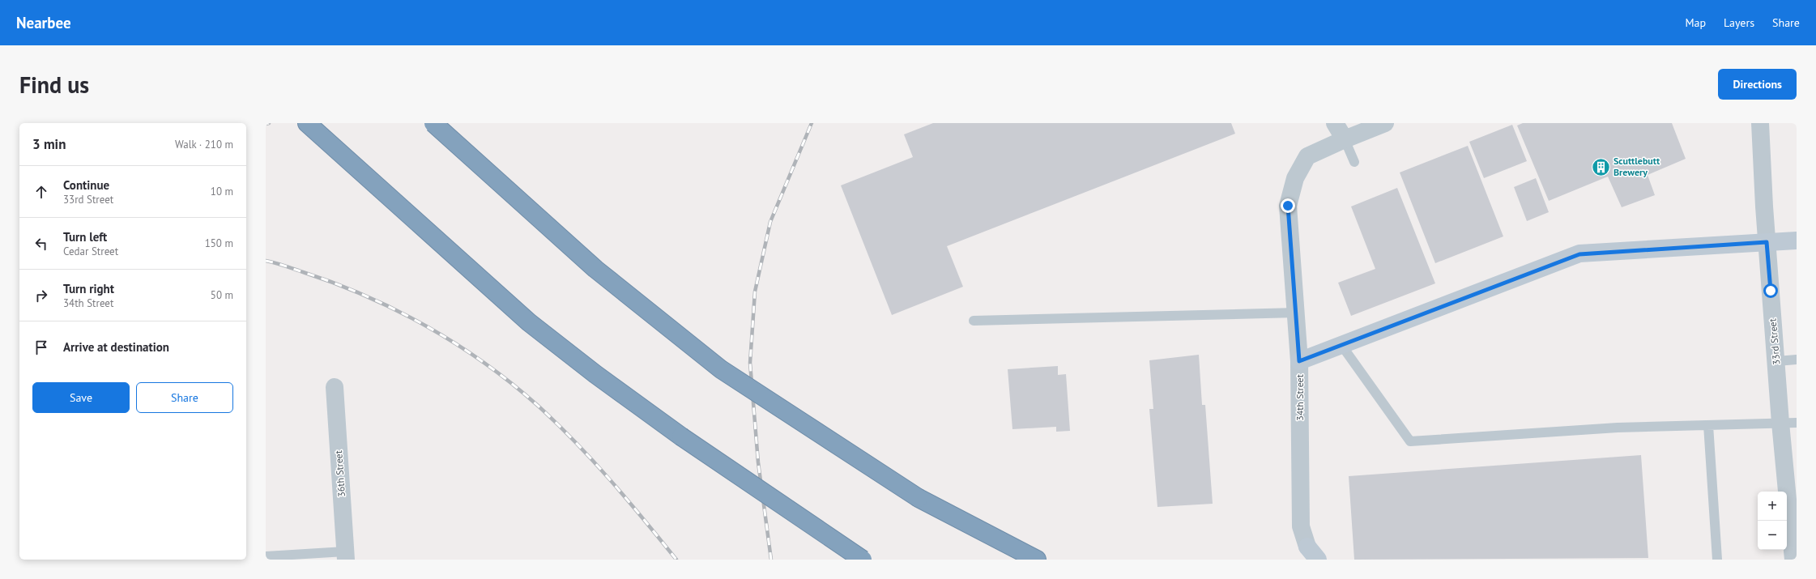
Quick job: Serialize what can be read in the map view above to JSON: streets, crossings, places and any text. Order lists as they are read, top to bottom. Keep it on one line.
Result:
{"streets":{"street":["33rd Street","34th Street","36th Street"]},"places":{"building":["Scuttlebutt Brewery"]},"page":{"header":"Nearbee","nav":["Map","Layers","Share"],"buttons":["Directions",["Save","Share"]],"title":"Find us","heading":["3 min","Walk · 210 m"],"list":[["Continue","33rd Street","10 m"],["Turn left","Cedar Street","150 m"],["Turn right","34th Street","50 m"],"Arrive at destination"],"map_buttons":["+","−"]}}
